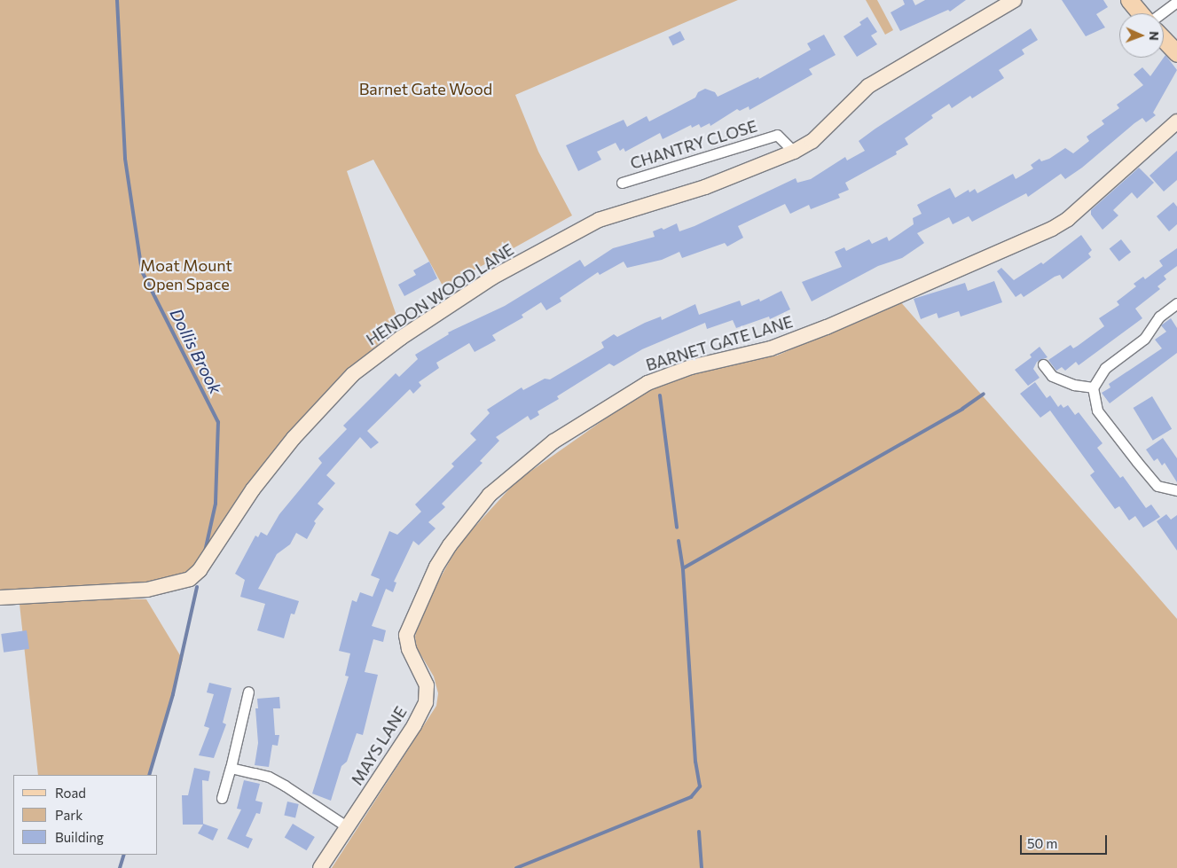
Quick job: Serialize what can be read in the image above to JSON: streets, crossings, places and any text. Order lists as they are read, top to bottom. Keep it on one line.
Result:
{"streets":{"street":["CHANTRY CLOSE","HENDON WOOD LANE","BARNET GATE LANE","MAYS LANE"]},"crossings":[["CHANTRY CLOSE","HENDON WOOD LANE"],["BARNET GATE LANE","MAYS LANE"]],"water":["Dollis Brook"],"parks":["Barnet Gate Wood","Moat Mount Open Space"],"legend":["Road","Park","Building"],"scale_bar":"50 m","north":"right"}
